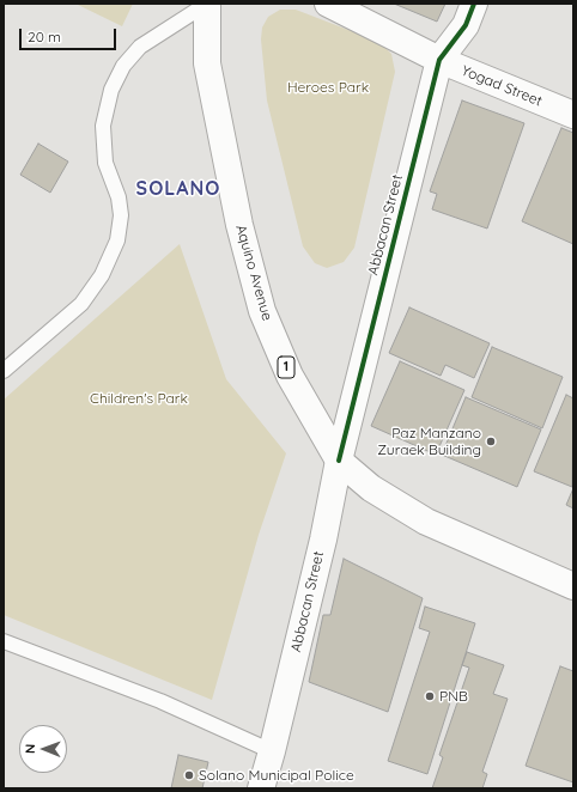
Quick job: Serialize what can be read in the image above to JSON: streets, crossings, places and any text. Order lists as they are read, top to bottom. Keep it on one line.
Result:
{"streets":{"main road":["Yogad Street","Abbacan Street","Aquino Avenue","1"]},"crossings":[["Yogad Street","Abbacan Street"],["Abbacan Street","Aquino Avenue"]],"districts":["SOLANO"],"parks":["Heroes Park","Children's Park"],"places":["Paz Manzano Zuraek Building","PNB","Solano Municipal Police"],"scale_bar":"20 m","north":"left"}
